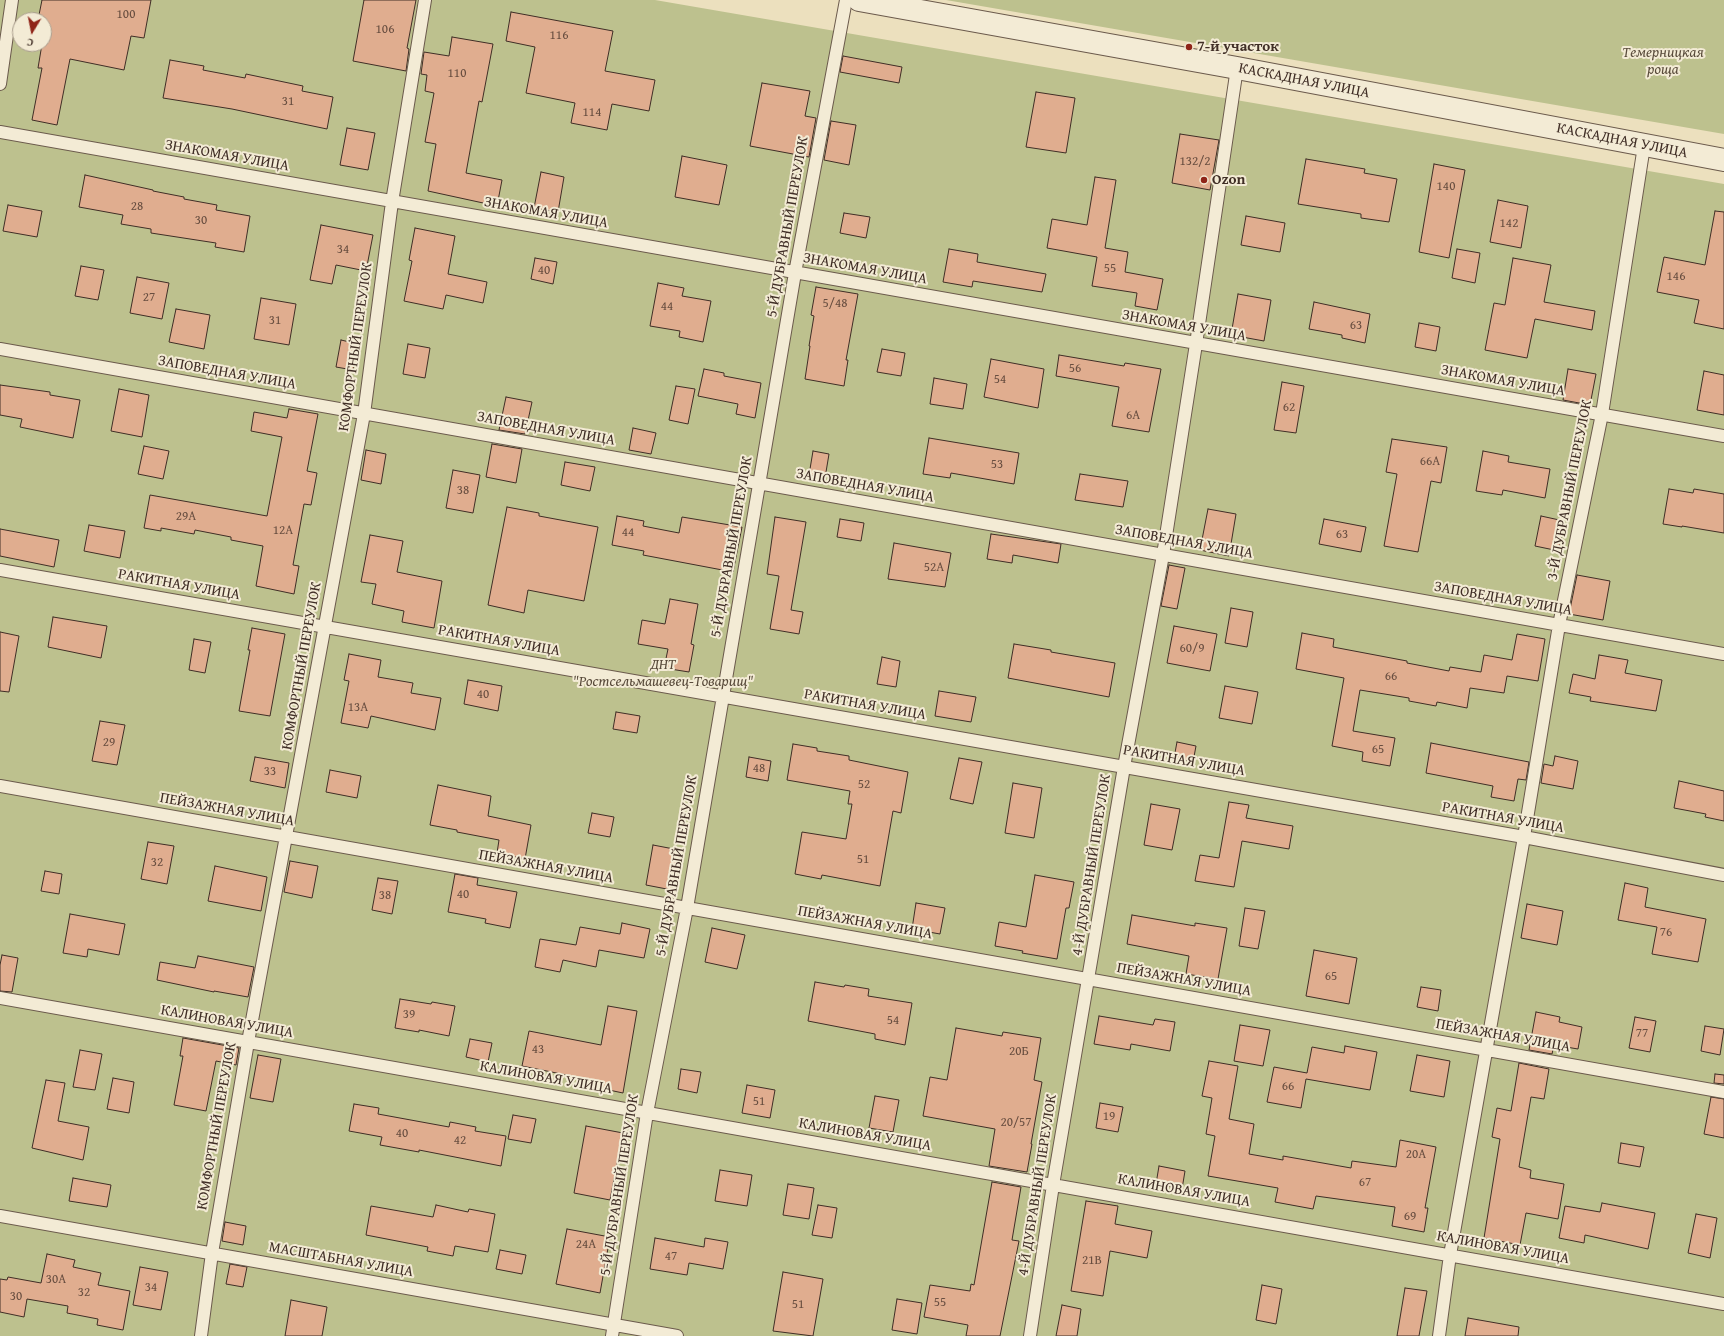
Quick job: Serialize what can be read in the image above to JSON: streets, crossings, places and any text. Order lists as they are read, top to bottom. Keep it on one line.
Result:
{"streets":{"street":["КАСКАДНАЯ УЛИЦА"],"lane":["ЗНАКОМАЯ УЛИЦА","5-Й ДУБРАВНЫЙ ПЕРЕУЛОК","КОМФОРТНЫЙ ПЕРЕУЛОК","ЗАПОВЕДНАЯ УЛИЦА","3-Й ДУБРАВНЫЙ ПЕРЕУЛОК","РАКИТНАЯ УЛИЦА","ПЕЙЗАЖНАЯ УЛИЦА","4-Й ДУБРАВНЫЙ ПЕРЕУЛОК","КАЛИНОВАЯ УЛИЦА","МАСШТАБНАЯ УЛИЦА"]},"crossings":[["КАСКАДНАЯ УЛИЦА","3-Й ДУБРАВНЫЙ ПЕРЕУЛОК"],["КАСКАДНАЯ УЛИЦА","4-Й ДУБРАВНЫЙ ПЕРЕУЛОК"],["ЗНАКОМАЯ УЛИЦА","5-Й ДУБРАВНЫЙ ПЕРЕУЛОК"],["ЗНАКОМАЯ УЛИЦА","КОМФОРТНЫЙ ПЕРЕУЛОК"],["ЗНАКОМАЯ УЛИЦА","3-Й ДУБРАВНЫЙ ПЕРЕУЛОК"],["ЗНАКОМАЯ УЛИЦА","4-Й ДУБРАВНЫЙ ПЕРЕУЛОК"],["5-Й ДУБРАВНЫЙ ПЕРЕУЛОК","ЗАПОВЕДНАЯ УЛИЦА"],["5-Й ДУБРАВНЫЙ ПЕРЕУЛОК","РАКИТНАЯ УЛИЦА"],["5-Й ДУБРАВНЫЙ ПЕРЕУЛОК","ПЕЙЗАЖНАЯ УЛИЦА"],["5-Й ДУБРАВНЫЙ ПЕРЕУЛОК","КАЛИНОВАЯ УЛИЦА"],["5-Й ДУБРАВНЫЙ ПЕРЕУЛОК","МАСШТАБНАЯ УЛИЦА"],["КОМФОРТНЫЙ ПЕРЕУЛОК","ЗАПОВЕДНАЯ УЛИЦА"],["КОМФОРТНЫЙ ПЕРЕУЛОК","РАКИТНАЯ УЛИЦА"],["КОМФОРТНЫЙ ПЕРЕУЛОК","ПЕЙЗАЖНАЯ УЛИЦА"],["КОМФОРТНЫЙ ПЕРЕУЛОК","КАЛИНОВАЯ УЛИЦА"],["КОМФОРТНЫЙ ПЕРЕУЛОК","МАСШТАБНАЯ УЛИЦА"],["ЗАПОВЕДНАЯ УЛИЦА","3-Й ДУБРАВНЫЙ ПЕРЕУЛОК"],["ЗАПОВЕДНАЯ УЛИЦА","4-Й ДУБРАВНЫЙ ПЕРЕУЛОК"],["3-Й ДУБРАВНЫЙ ПЕРЕУЛОК","РАКИТНАЯ УЛИЦА"],["3-Й ДУБРАВНЫЙ ПЕРЕУЛОК","ПЕЙЗАЖНАЯ УЛИЦА"],["3-Й ДУБРАВНЫЙ ПЕРЕУЛОК","КАЛИНОВАЯ УЛИЦА"],["РАКИТНАЯ УЛИЦА","4-Й ДУБРАВНЫЙ ПЕРЕУЛОК"],["ПЕЙЗАЖНАЯ УЛИЦА","4-Й ДУБРАВНЫЙ ПЕРЕУЛОК"],["4-Й ДУБРАВНЫЙ ПЕРЕУЛОК","КАЛИНОВАЯ УЛИЦА"]],"parks":["Темерницкая роща","ДНТ \"Ростсельмашевец-Товарищ\""],"places":["7-й участок","Ozon"],"house_numbers":["100","106","116","110","31","114","132/2","140","28","30","142","34","55","40","146","27","5/48","44","31","63","56","54","62","6А","66А","53","38","29А","12А","44","63","52А","60/9","66","40","13А","29","65","48","33","52","51","32","40","38","76","65","39","54","77","43","20Б","66","51","19","20/57","40","42","20А","67","69","24А","47","21В","30А","34","32","30","55","51"],"north":"bottom"}
